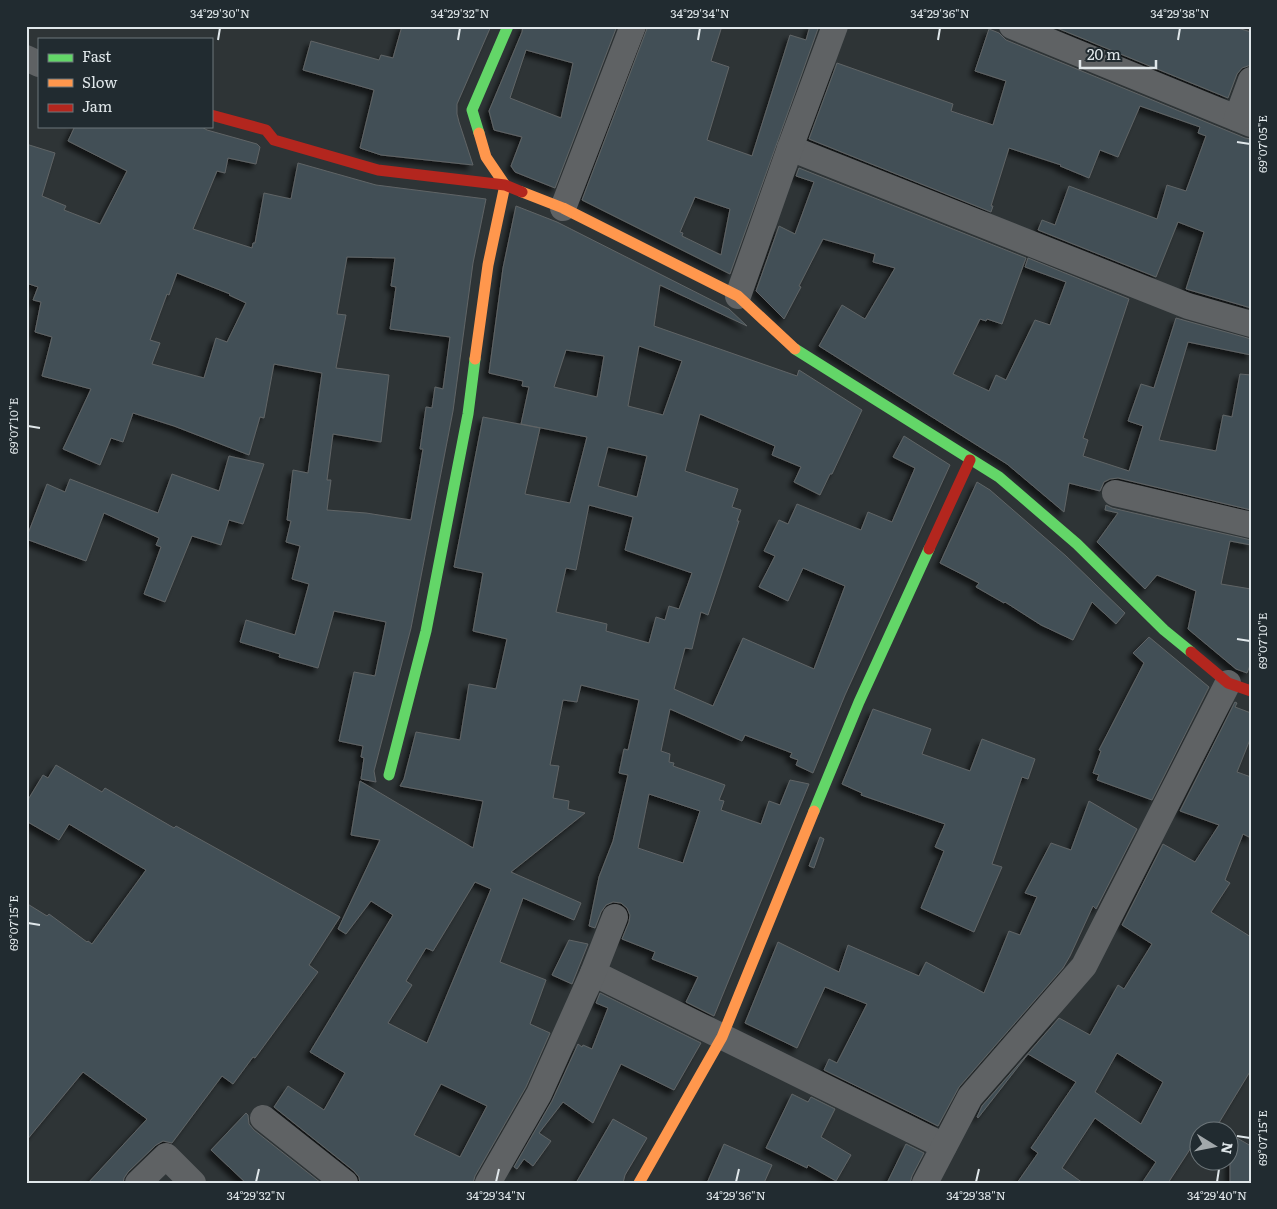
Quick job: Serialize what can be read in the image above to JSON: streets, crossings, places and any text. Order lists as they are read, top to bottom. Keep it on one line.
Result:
{"legend":["Fast","Slow","Jam"],"scale_bar":"20 m","north":"right","coordinates":["34°29'30\"N","34°29'32\"N","34°29'34\"N","34°29'36\"N","34°29'38\"N","69°07'05\"E","69°07'10\"E","69°07'15\"E","34°29'40\"N"]}
